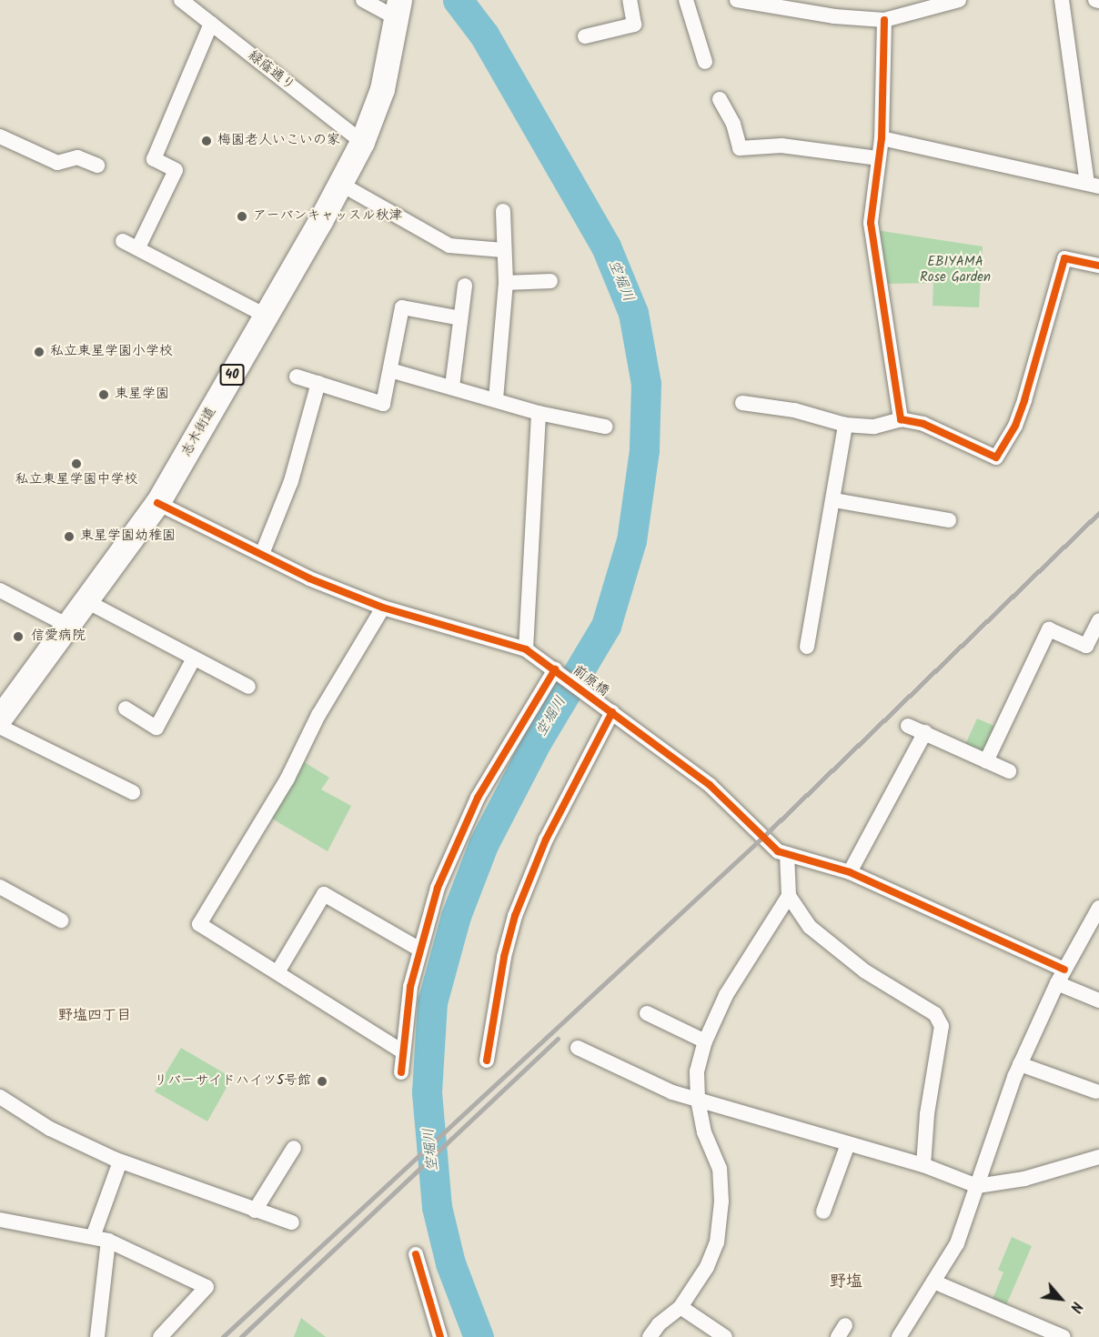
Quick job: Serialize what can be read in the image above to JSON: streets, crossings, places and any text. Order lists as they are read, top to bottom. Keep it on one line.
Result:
{"streets":{"main road":["40","志木街道"],"street":["緑蔭通り","前原橋"]},"crossings":[["緑蔭通り","志木街道"],["志木街道","前原橋"]],"districts":["野塩四丁目","野塩"],"water":["空堀川"],"parks":["EBIYAMA Rose Garden"],"places":["梅園老人いこいの家","アーバンキャッスル秋津","私立東星学園小学校","東星学園","私立東星学園中学校","東星学園幼稚園","信愛病院","リバーサイドハイツ5号館"],"north":"bottom right"}
